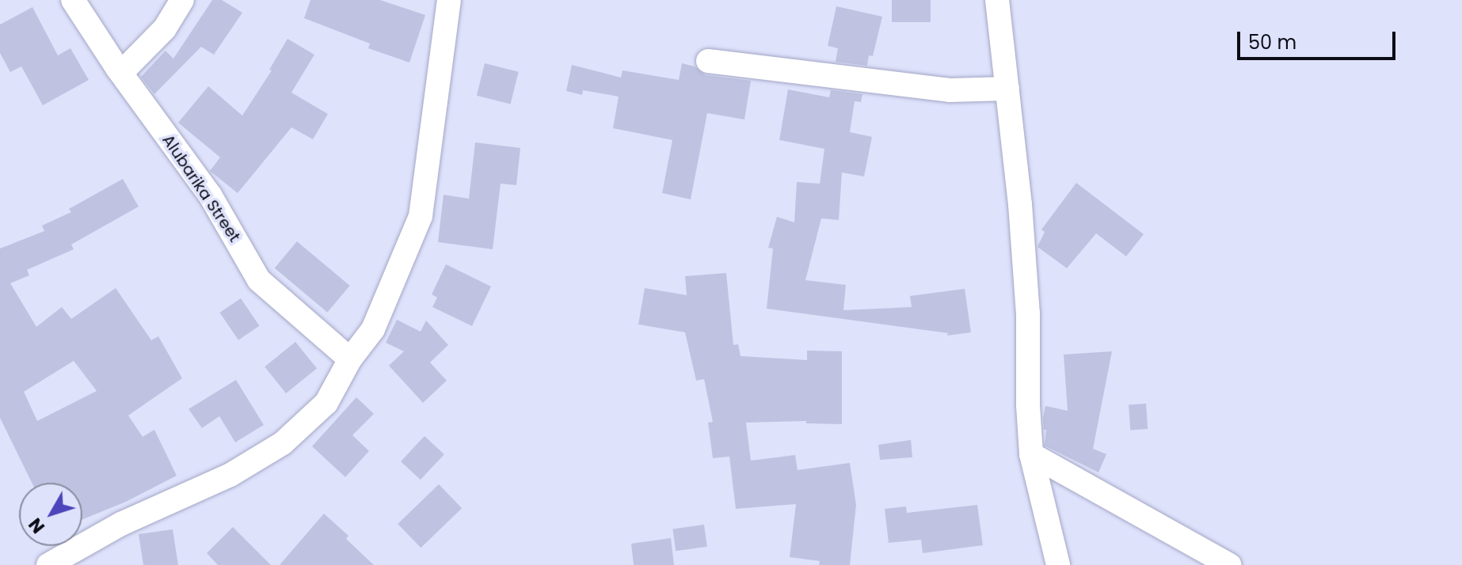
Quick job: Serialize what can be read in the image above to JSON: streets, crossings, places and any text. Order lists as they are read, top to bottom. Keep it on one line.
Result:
{"streets":{"street":["Alubarika Street"]},"scale_bar":"50 m","north":"bottom left"}
